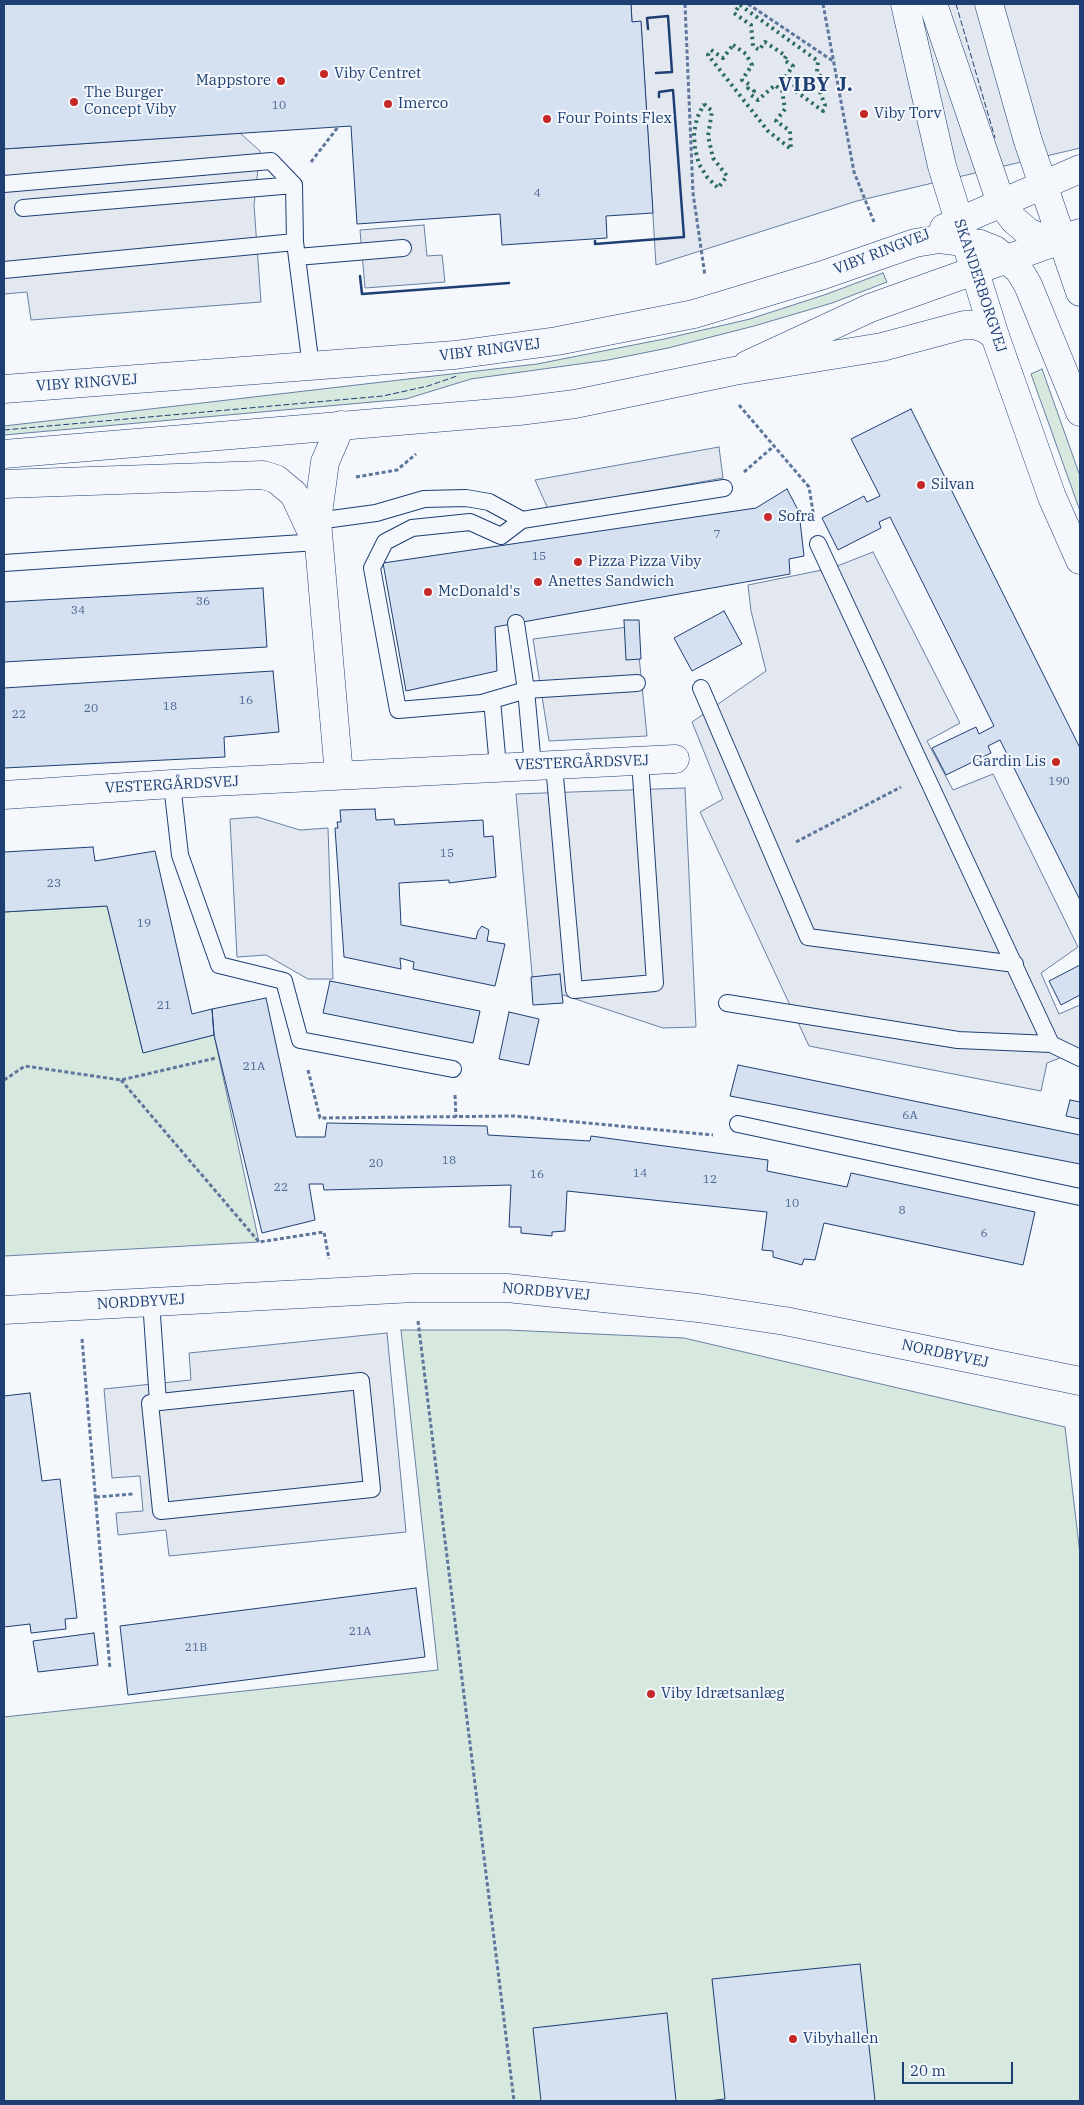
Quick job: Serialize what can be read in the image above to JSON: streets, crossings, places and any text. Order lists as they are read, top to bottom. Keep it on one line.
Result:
{"streets":{"street":["VIBY RINGVEJ","SKANDERBORGVEJ","VESTERGÅRDSVEJ","NORDBYVEJ"]},"crossings":[["VIBY RINGVEJ","SKANDERBORGVEJ"]],"districts":["VIBY J."],"places":["Viby Centret","Mappstore","The Burger Concept Viby","Imerco","Viby Torv","Four Points Flex","Silvan","Sofra","Pizza Pizza Viby","Anettes Sandwich","McDonald's","Gardin Lis","Viby Idrætsanlæg","Vibyhallen"],"house_numbers":["10","4","7","15","36","34","16","18","20","22","190","15","23","19","21","21A","6A","18","20","14","16","12","22","10","8","6","21A","21B"],"scale_bar":"20 m"}
